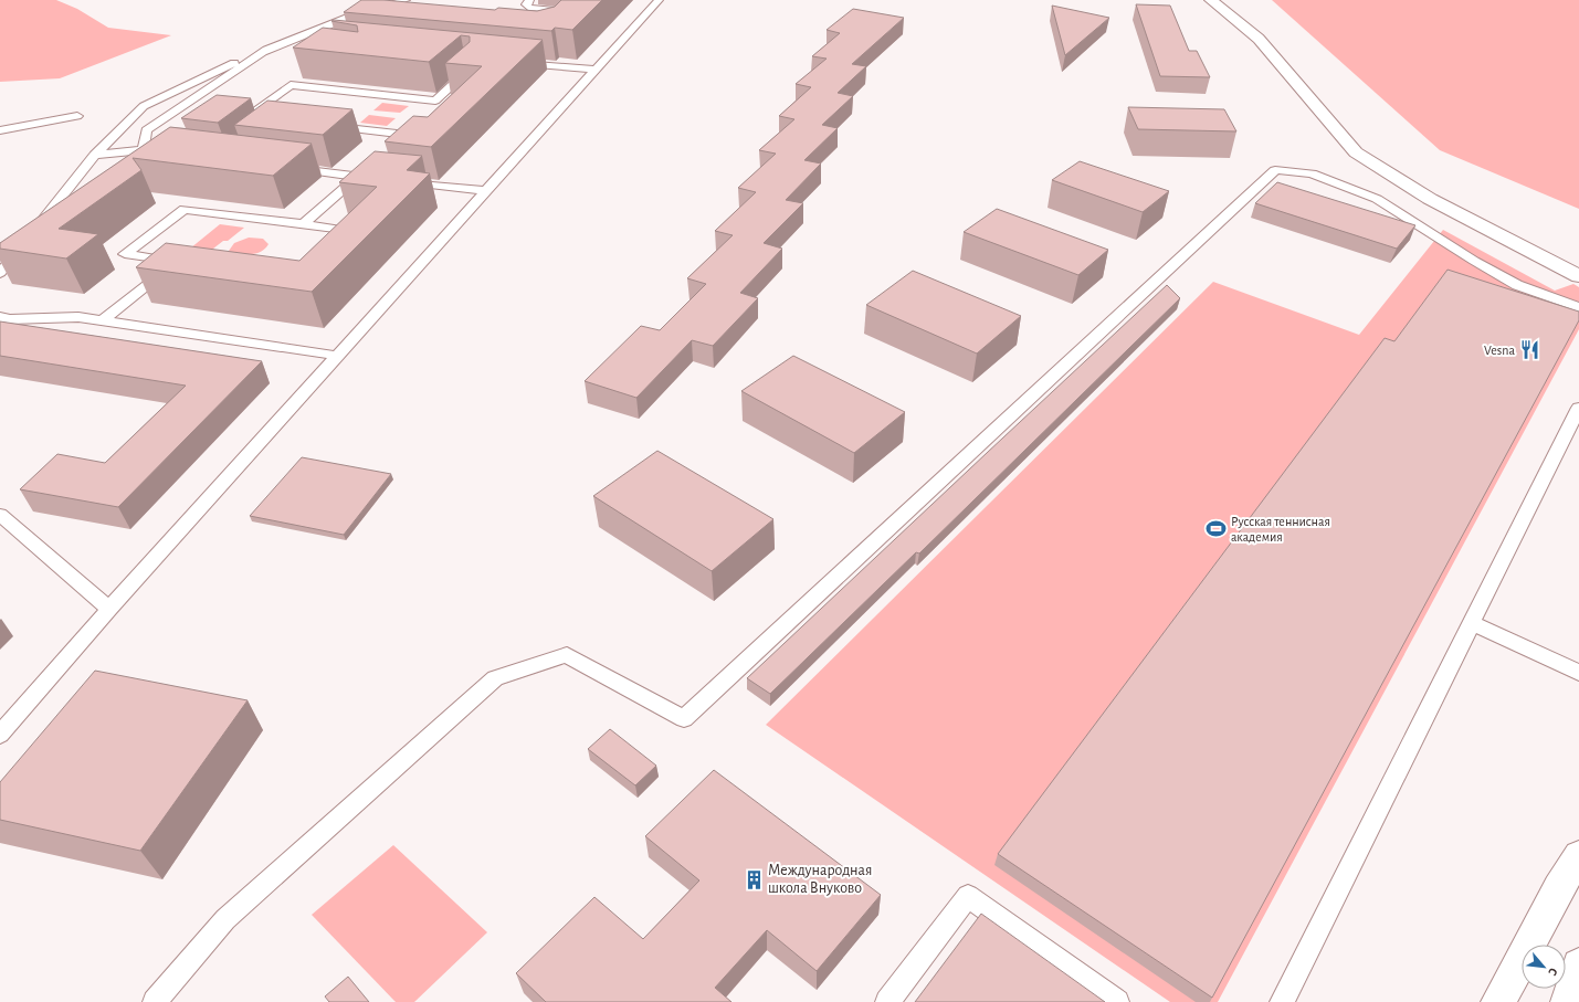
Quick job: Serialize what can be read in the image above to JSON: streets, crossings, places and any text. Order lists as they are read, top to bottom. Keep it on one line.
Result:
{"places":{"restaurant":["Vesna"],"sports":["Русская теннисная академия"],"building":["Международная школа Внуково"]},"north":"bottom right"}
